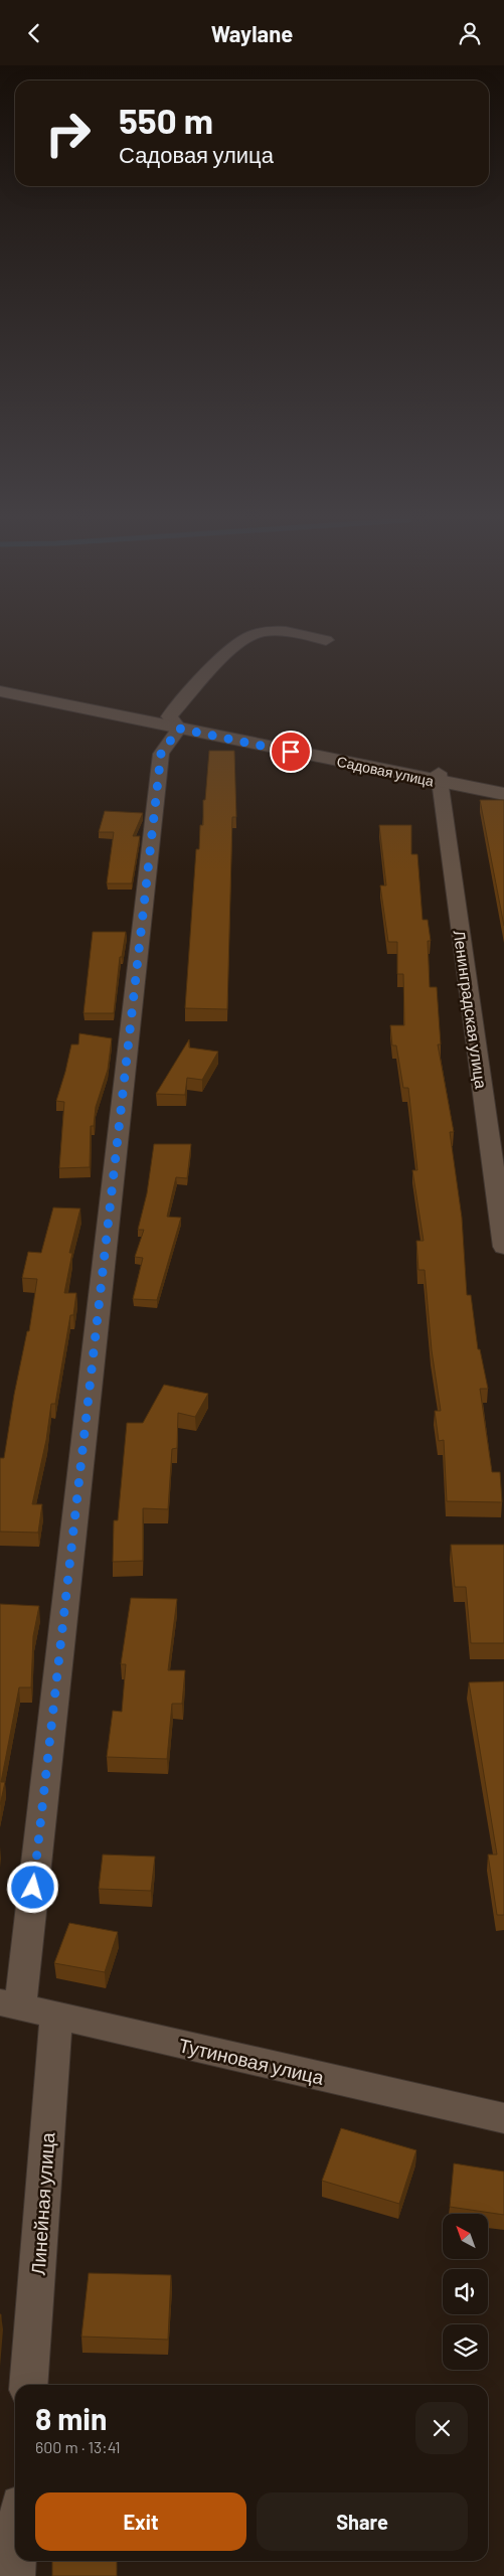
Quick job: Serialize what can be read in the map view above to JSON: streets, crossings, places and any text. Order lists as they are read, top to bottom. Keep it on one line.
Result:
{"streets":{"street":["Садовая улица","Ленинградская улица","Тутиновая улица","Линейная улица"]},"crossings":[["Садовая улица","Ленинградская улица"],["Тутиновая улица","Линейная улица"]],"north":"top left","page":{"header":"Waylane","turn":["550 m","Садовая улица"],"heading":["8 min","600 m · 13:41"],"buttons":["Exit","Share"]}}
